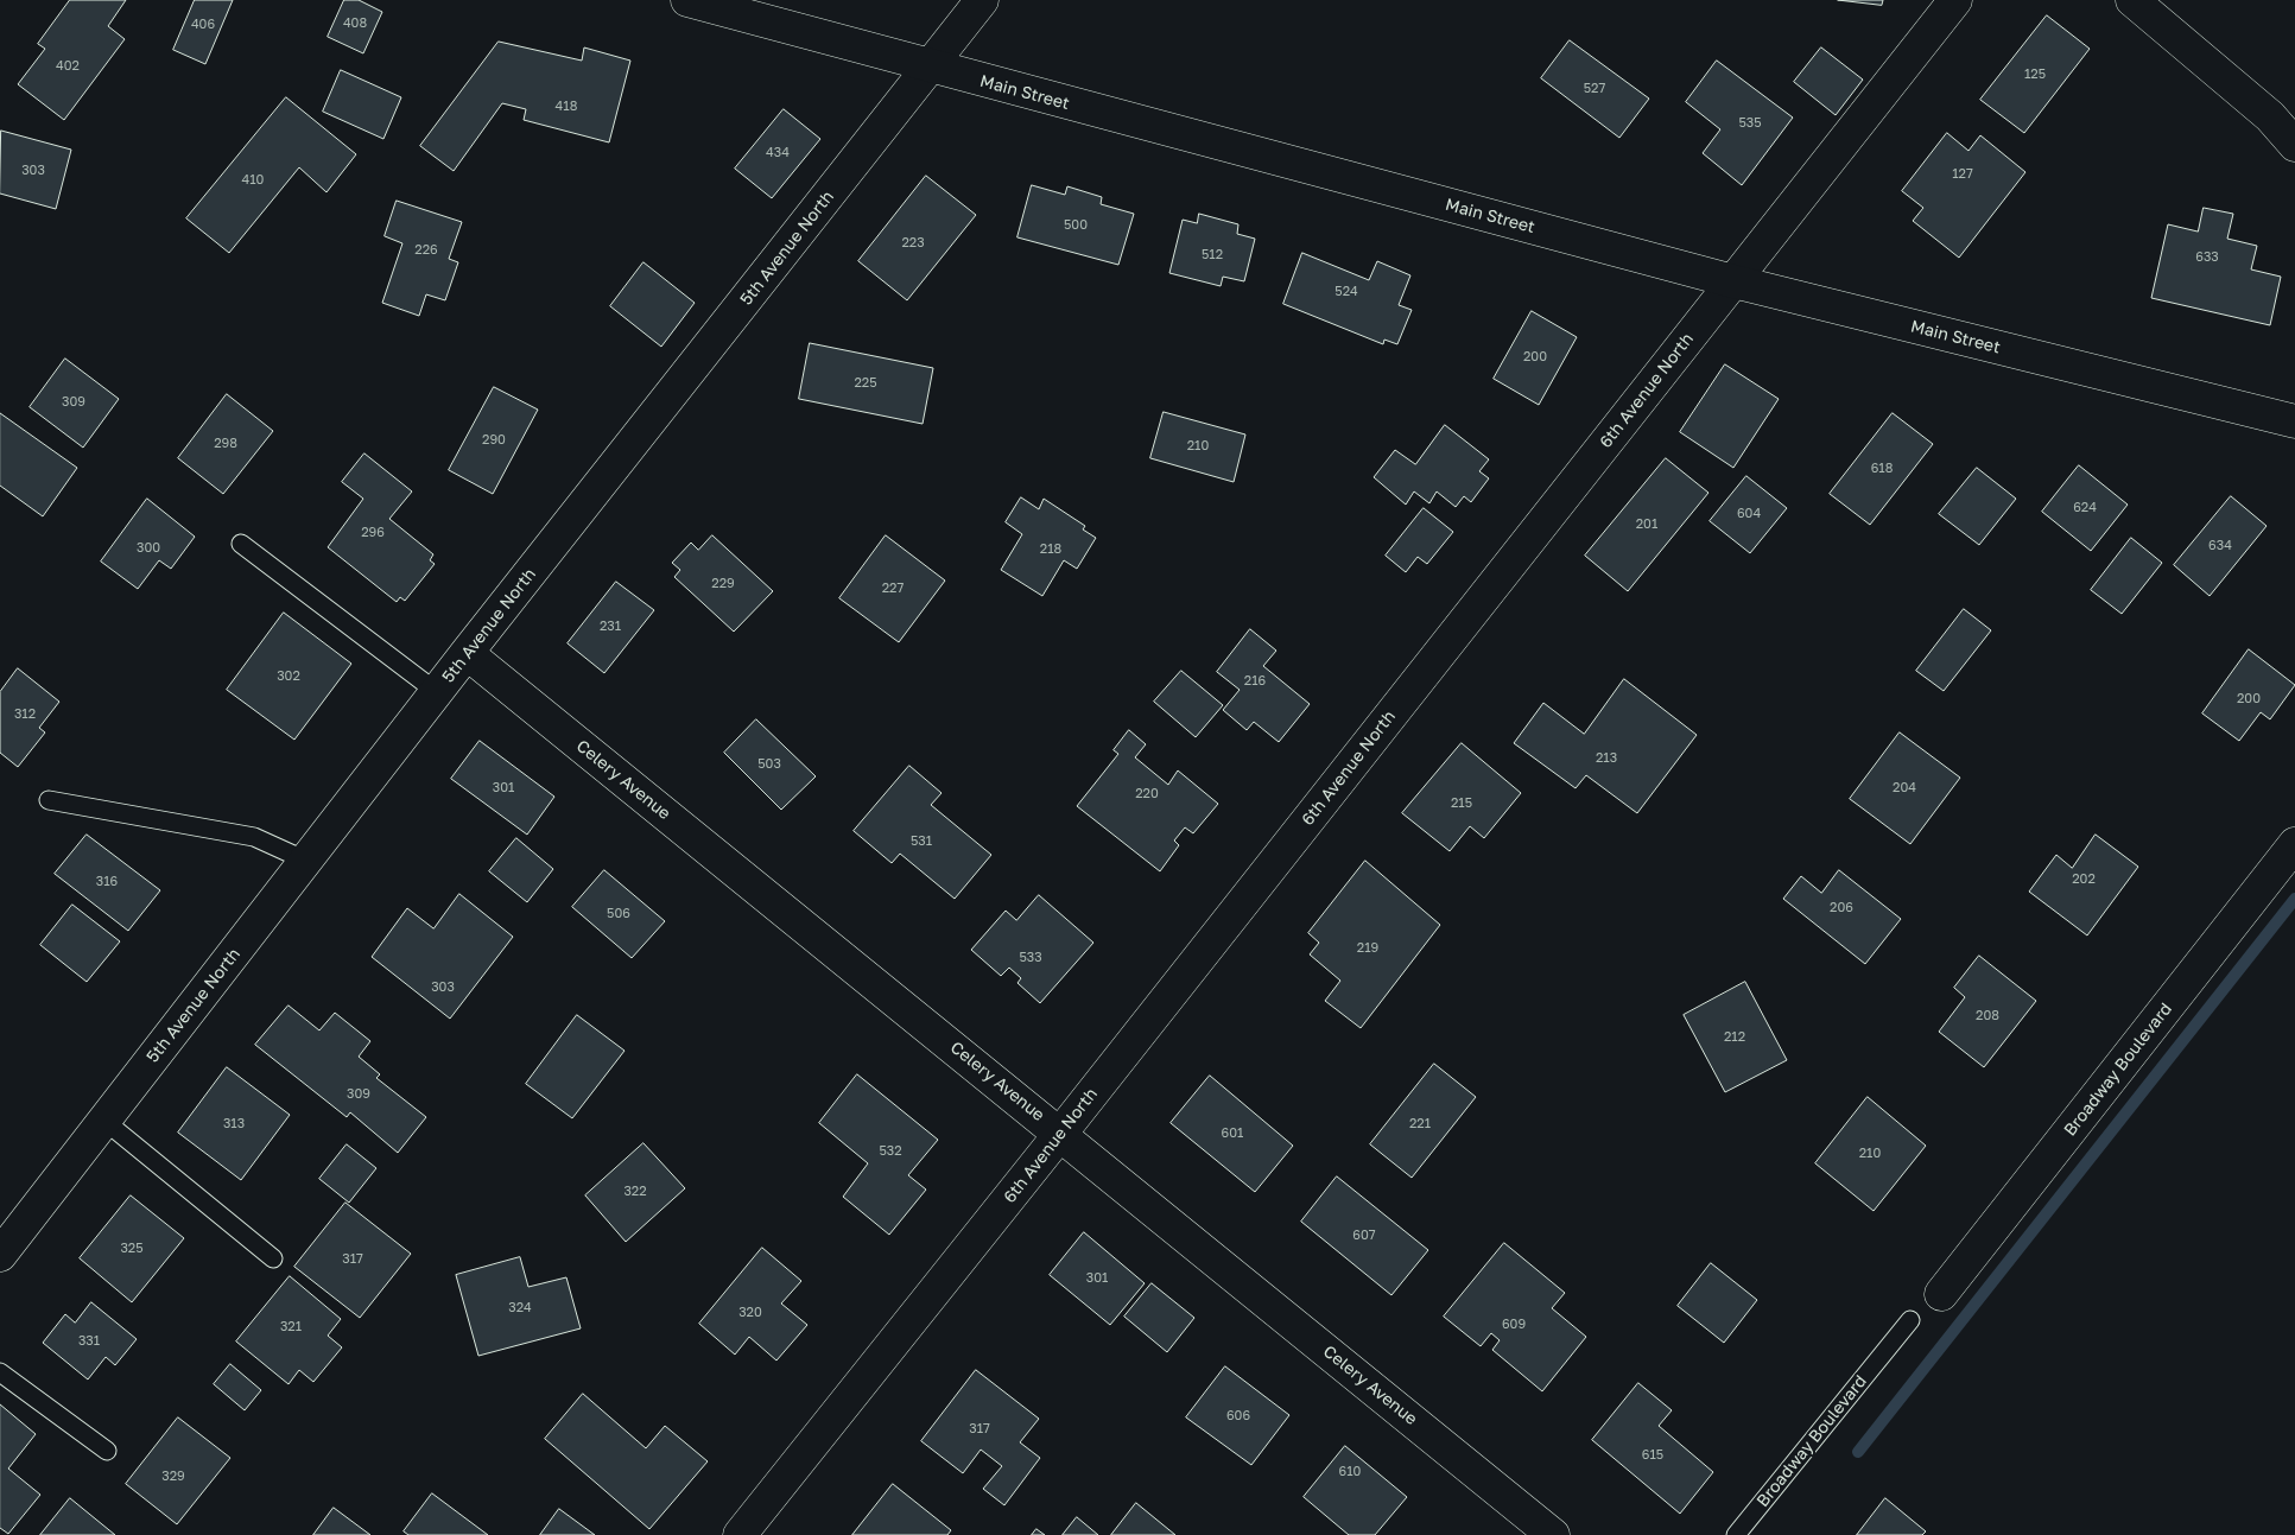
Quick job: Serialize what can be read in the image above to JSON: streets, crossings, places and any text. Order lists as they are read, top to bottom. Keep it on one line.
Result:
{"streets":{"street":["Main Street","5th Avenue North","6th Avenue North","Celery Avenue","Broadway Boulevard"]},"crossings":[["Main Street","5th Avenue North"],["Main Street","6th Avenue North"],["5th Avenue North","Celery Avenue"],["6th Avenue North","Celery Avenue"]],"house_numbers":["408","406","402","125","527","418","535","434","303","127","410","500","223","226","512","633","524","200","225","309","290","298","210","618","624","604","201","296","634","300","218","229","227","231","302","216","200","312","213","503","301","204","220","215","531","202","316","206","506","219","533","303","208","212","309","313","221","601","532","210","322","607","325","317","301","324","320","609","321","331","606","317","615","610","329"]}
